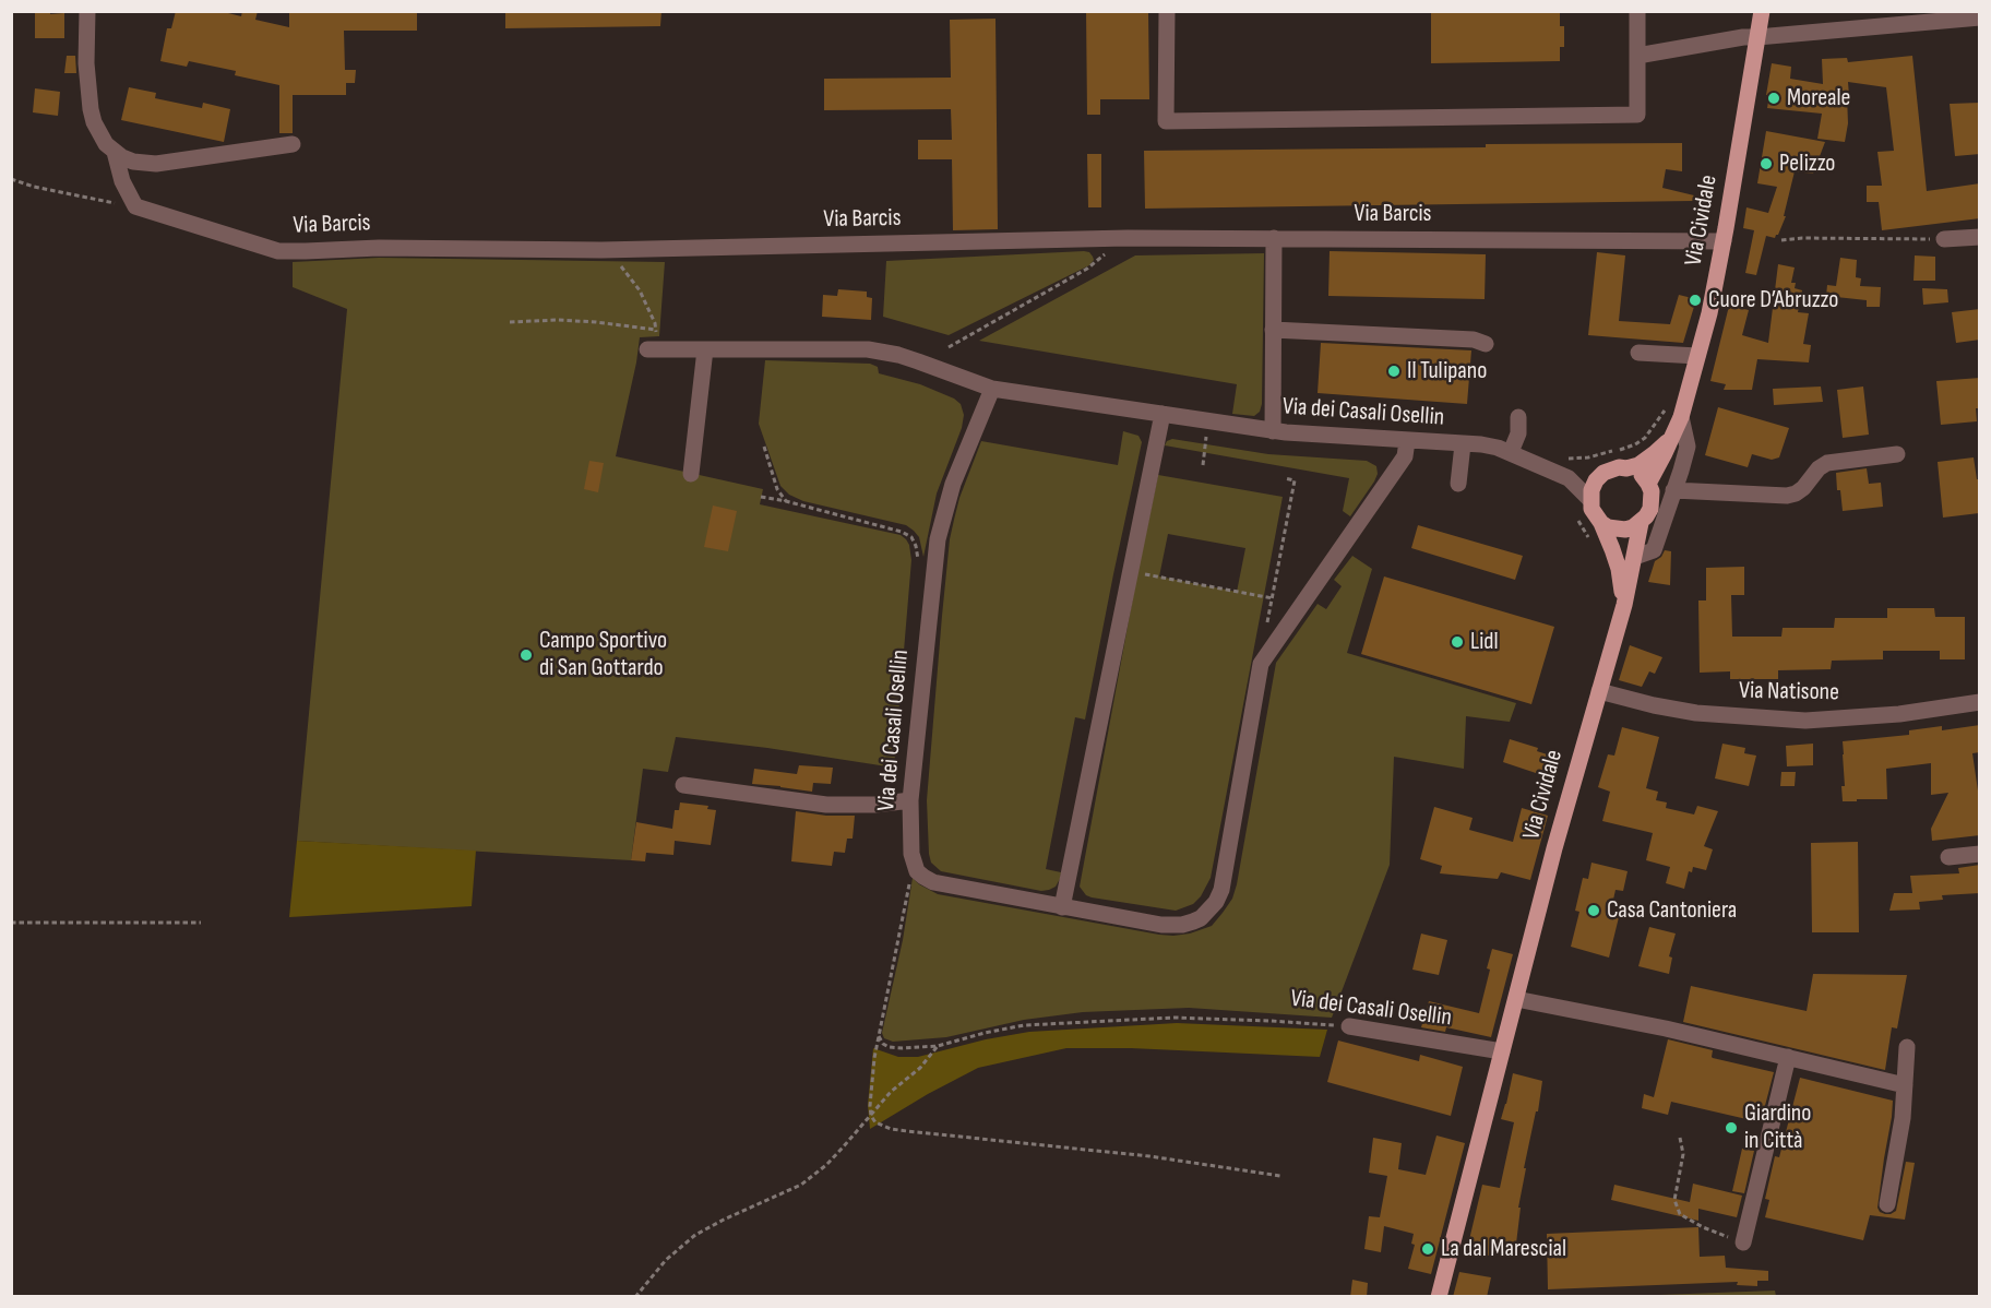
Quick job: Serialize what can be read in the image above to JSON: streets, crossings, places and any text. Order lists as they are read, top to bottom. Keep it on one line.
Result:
{"streets":{"main road":["Via Cividale"],"street":["Via Barcis","Via dei Casali Osellin","Via Natisone"]},"crossings":[["Via Barcis","Via Cividale"],["Via Cividale","Via dei Casali Osellin"],["Via Cividale","Via Natisone"]],"places":["Moreale","Pelizzo","Cuore D’Abruzzo","Il Tulipano","Lidl","Campo Sportivo di San Gottardo","Casa Cantoniera","Giardino in Città","La dal Marescial"]}
